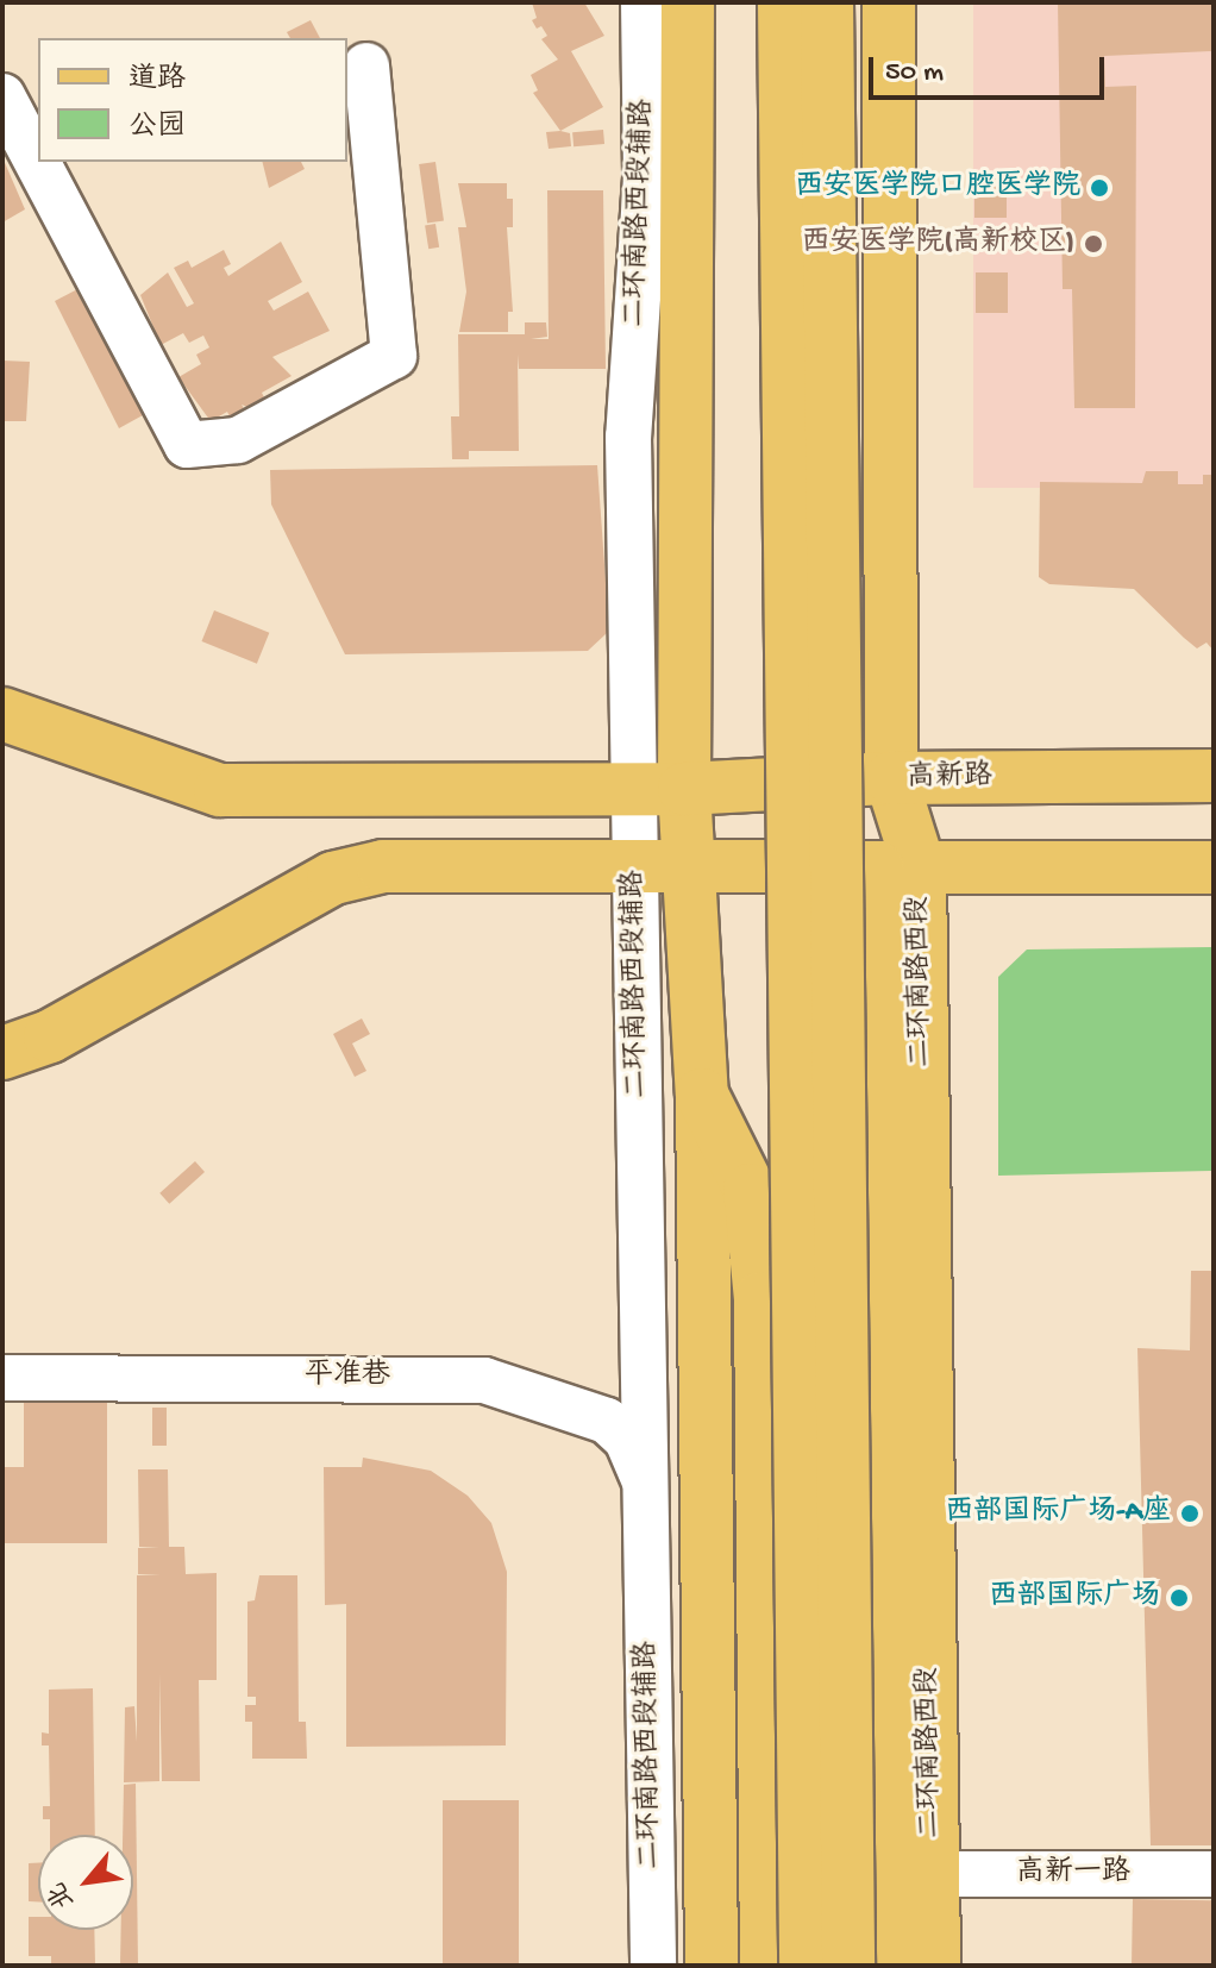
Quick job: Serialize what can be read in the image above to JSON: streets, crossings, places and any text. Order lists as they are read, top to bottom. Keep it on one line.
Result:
{"streets":{"main road":["高新路","二环南路西段"],"street":["二环南路西段辅路","平准巷","高新一路"]},"crossings":[["二环南路西段辅路","高新路"],["二环南路西段辅路","平准巷"],["高新路","二环南路西段"],["二环南路西段","高新一路"]],"places":["西安医学院口腔医学院","西安医学院(高新校区)","西部国际广场-A座","西部国际广场"],"legend":["道路","公园"],"scale_bar":"50 m","north":"bottom left"}
